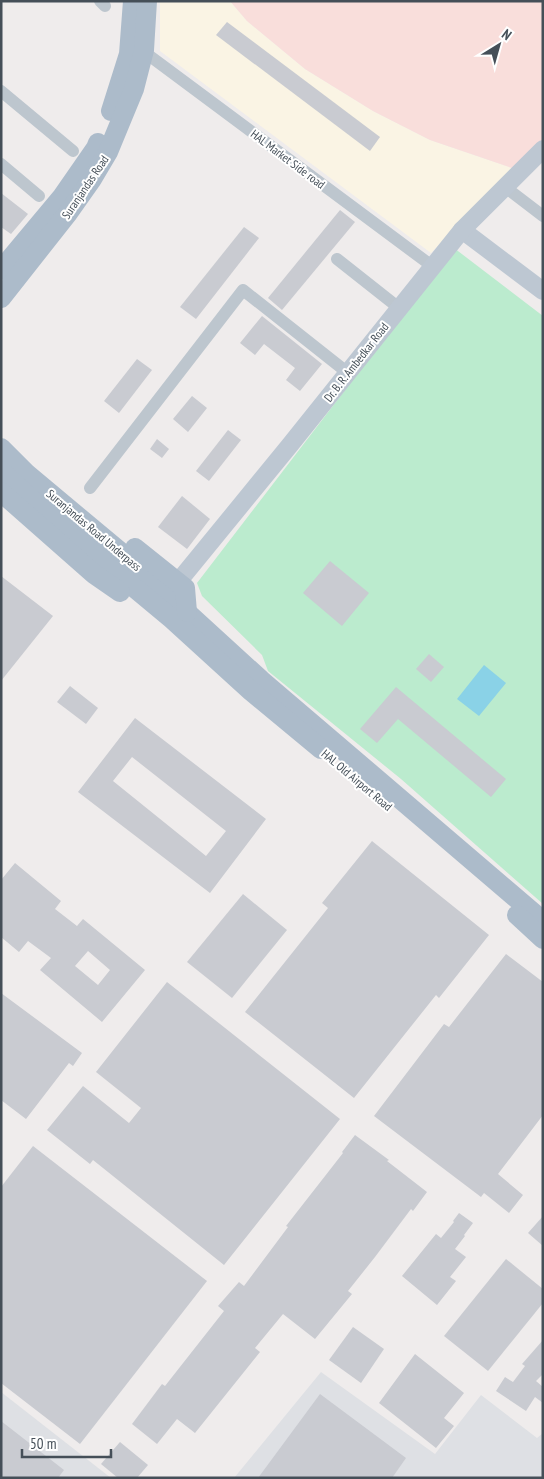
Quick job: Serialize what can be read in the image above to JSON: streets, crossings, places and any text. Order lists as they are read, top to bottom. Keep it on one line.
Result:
{"streets":{"main road":["Suranjandas Road","Suranjandas Road Underpass","HAL Old Airport Road"],"street":["HAL Market Side road","Dr. B. R. Ambedkar Road"]},"crossings":[["HAL Market Side road","Suranjandas Road"],["HAL Market Side road","Dr. B. R. Ambedkar Road"],["Suranjandas Road Underpass","HAL Old Airport Road"]],"scale_bar":"50 m","north":"top right"}
